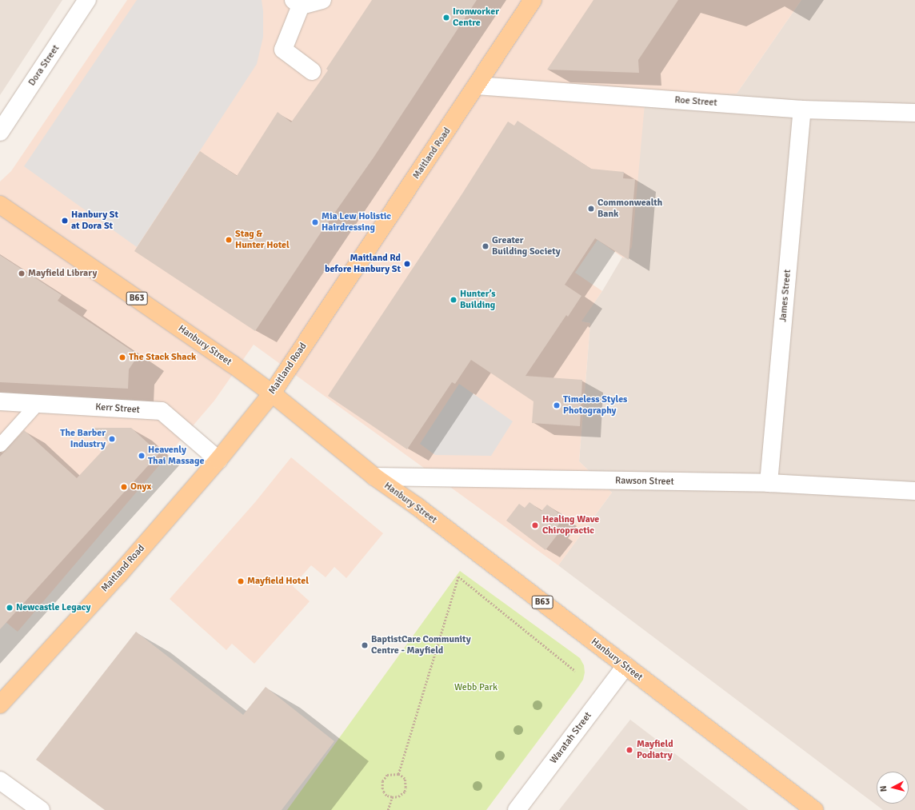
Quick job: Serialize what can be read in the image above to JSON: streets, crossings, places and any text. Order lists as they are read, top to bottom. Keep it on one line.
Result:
{"streets":{"main road":["Maitland Road","B63","Hanbury Street"],"street":["Dora Street","Roe Street","James Street","Kerr Street","Rawson Street","Waratah Street"]},"crossings":[["Roe Street","Maitland Road"],["Roe Street","James Street"],["Maitland Road","Hanbury Street"],["Maitland Road","Kerr Street"],["James Street","Rawson Street"],["Hanbury Street","Rawson Street"],["Hanbury Street","Waratah Street"]],"parks":["Webb Park"],"places":["Ironworker Centre","Commonwealth Bank","Hanbury St at Dora St","Mia Lew Holistic Hairdressing","Stag & Hunter Hotel","Greater Building Society","Maitland Rd before Hanbury St","Mayfield Library","Hunter’s Building","The Stack Shack","Timeless Styles Photography","The Barber Industry","Heavenly Thai Massage","Onyx","Healing Wave Chiropractic","Mayfield Hotel","Newcastle Legacy","BaptistCare Community Centre - Mayfield","Mayfield Podiatry"],"north":"left"}
